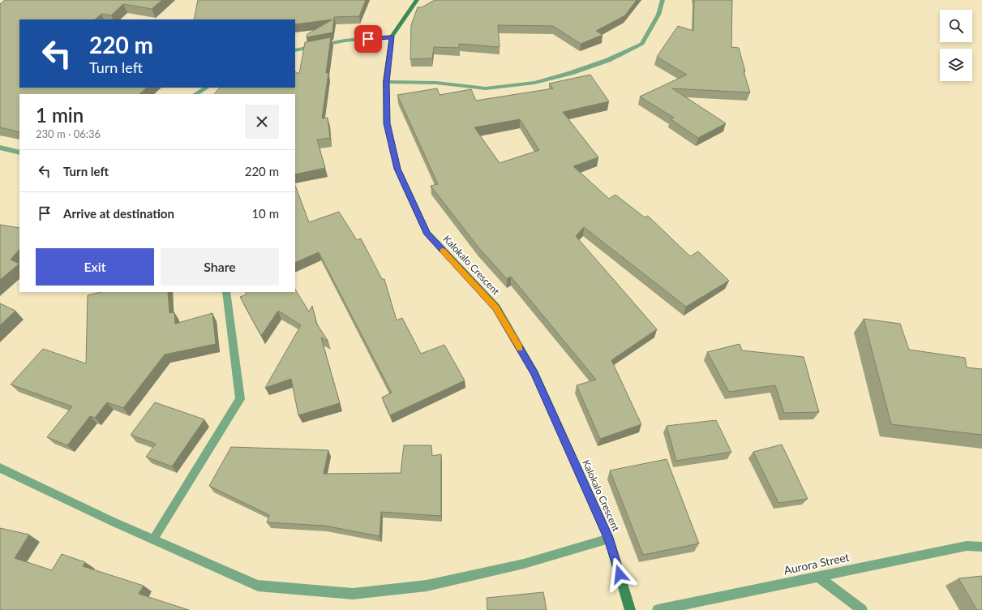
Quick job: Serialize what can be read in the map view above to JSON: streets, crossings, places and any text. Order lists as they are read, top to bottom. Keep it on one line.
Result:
{"streets":{"street":["Kalokalo Crescent","Aurora Street"]},"page":{"turn":["220 m","Turn left"],"heading":["1 min","230 m · 06:36"],"list":[{"name":"Turn left","value":"220 m"},{"name":"Arrive at destination","value":"10 m"}],"buttons":["Exit","Share"]}}
